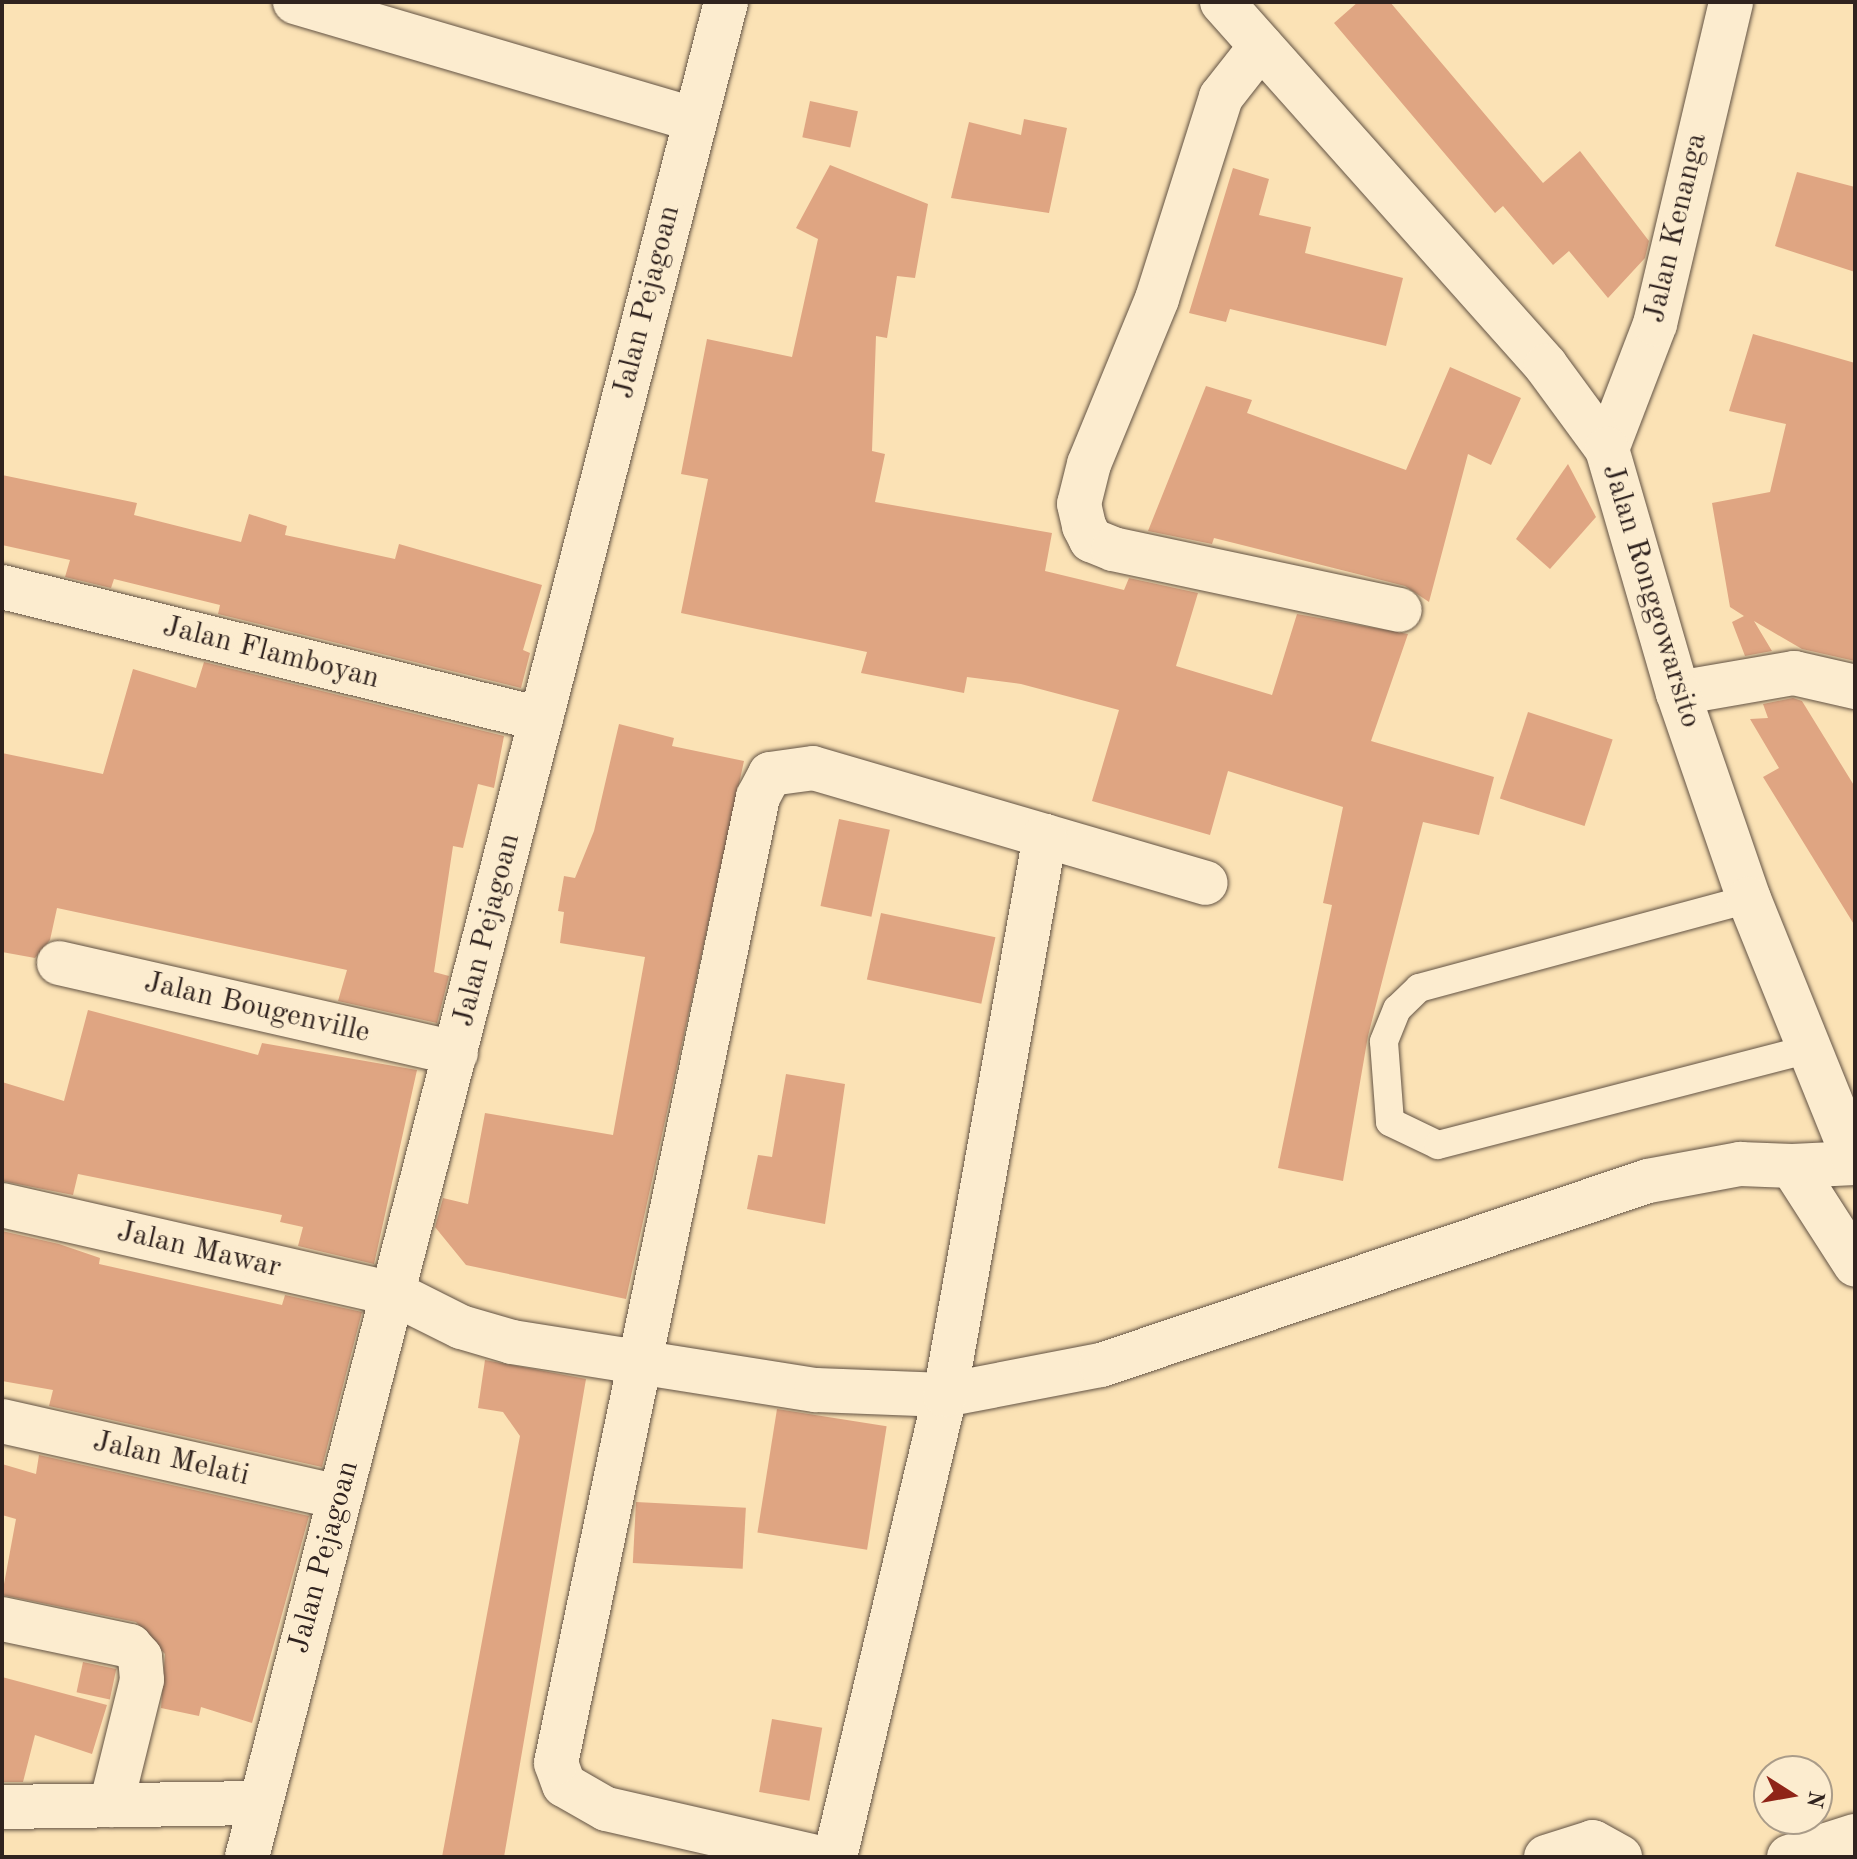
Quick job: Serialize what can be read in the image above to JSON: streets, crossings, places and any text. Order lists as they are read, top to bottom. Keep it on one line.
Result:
{"streets":{"street":["Jalan Kenanga","Jalan Pejagoan","Jalan Ronggowarsito","Jalan Flamboyan","Jalan Bougenville","Jalan Mawar","Jalan Melati"]},"crossings":[["Jalan Kenanga","Jalan Ronggowarsito"],["Jalan Pejagoan","Jalan Flamboyan"],["Jalan Pejagoan","Jalan Bougenville"],["Jalan Pejagoan","Jalan Mawar"],["Jalan Pejagoan","Jalan Melati"],["Jalan Ronggowarsito","Jalan Mawar"]],"north":"right"}
